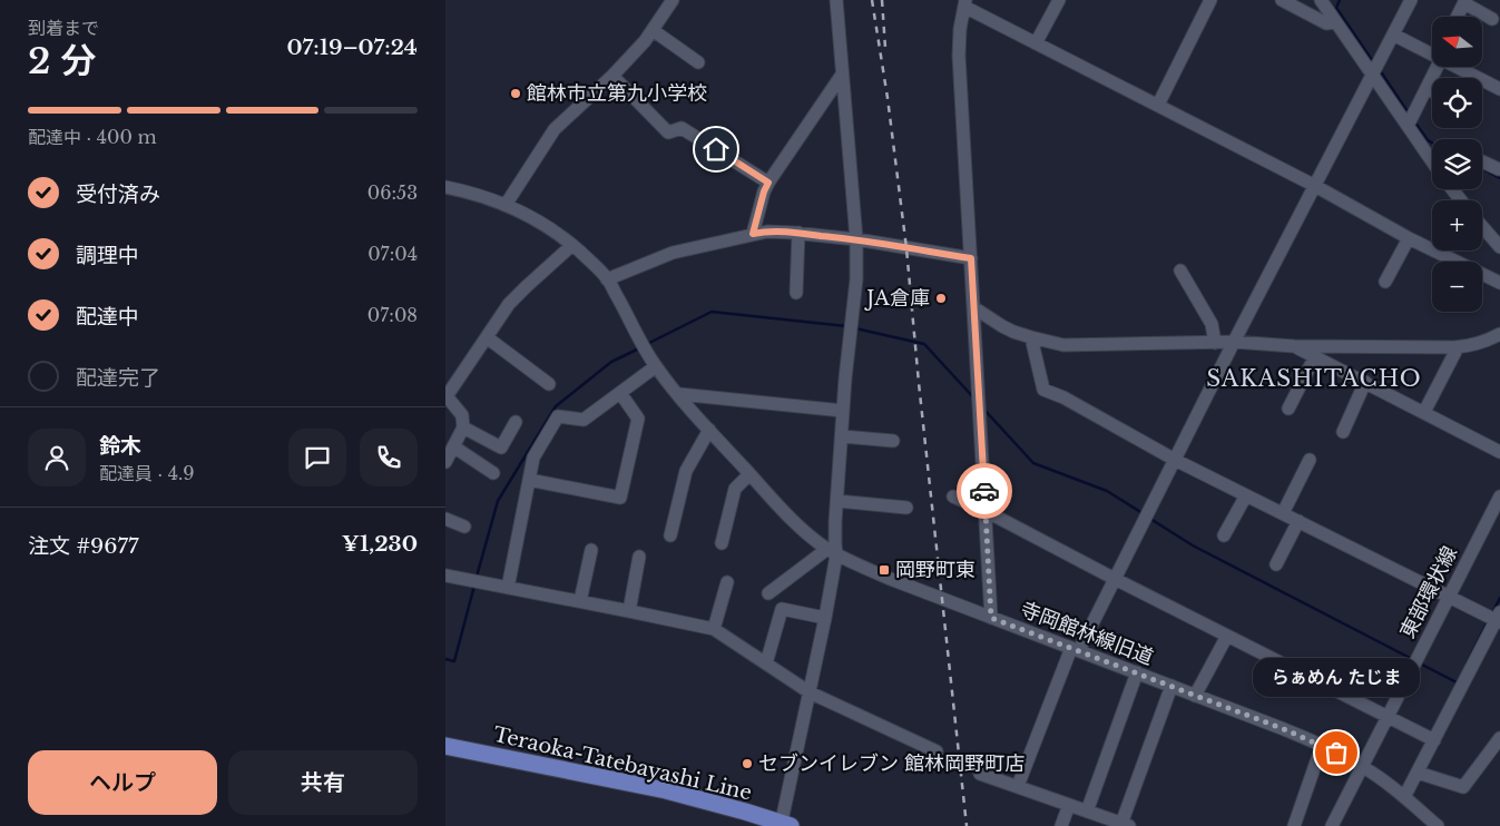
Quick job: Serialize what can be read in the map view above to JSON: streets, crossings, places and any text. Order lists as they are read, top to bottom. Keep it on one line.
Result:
{"streets":{"main road":["Teraoka-Tatebayashi Line"],"street":["東部環状線","寺岡館林線旧道"]},"crossings":[["東部環状線","寺岡館林線旧道"]],"districts":["SAKASHITACHO"],"places":{"other":["館林市立第九小学校","JA倉庫","らぁめん たじま","セブンイレブン 館林岡野町店"],"transit":["岡野町東"]},"north":"left","page":{"heading":["2 分","到着まで","07:19–07:24"],"panel":["鈴木","配達員 · 4.9","注文 #9677","¥1,230"],"map_buttons":["+","−"],"bar":"配達中 · 400 m","list":[["受付済み","06:53"],["調理中","07:04"],["配達中","07:08"],"配達完了"],"bubble":"らぁめん たじま","buttons":["ヘルプ","共有"]}}
